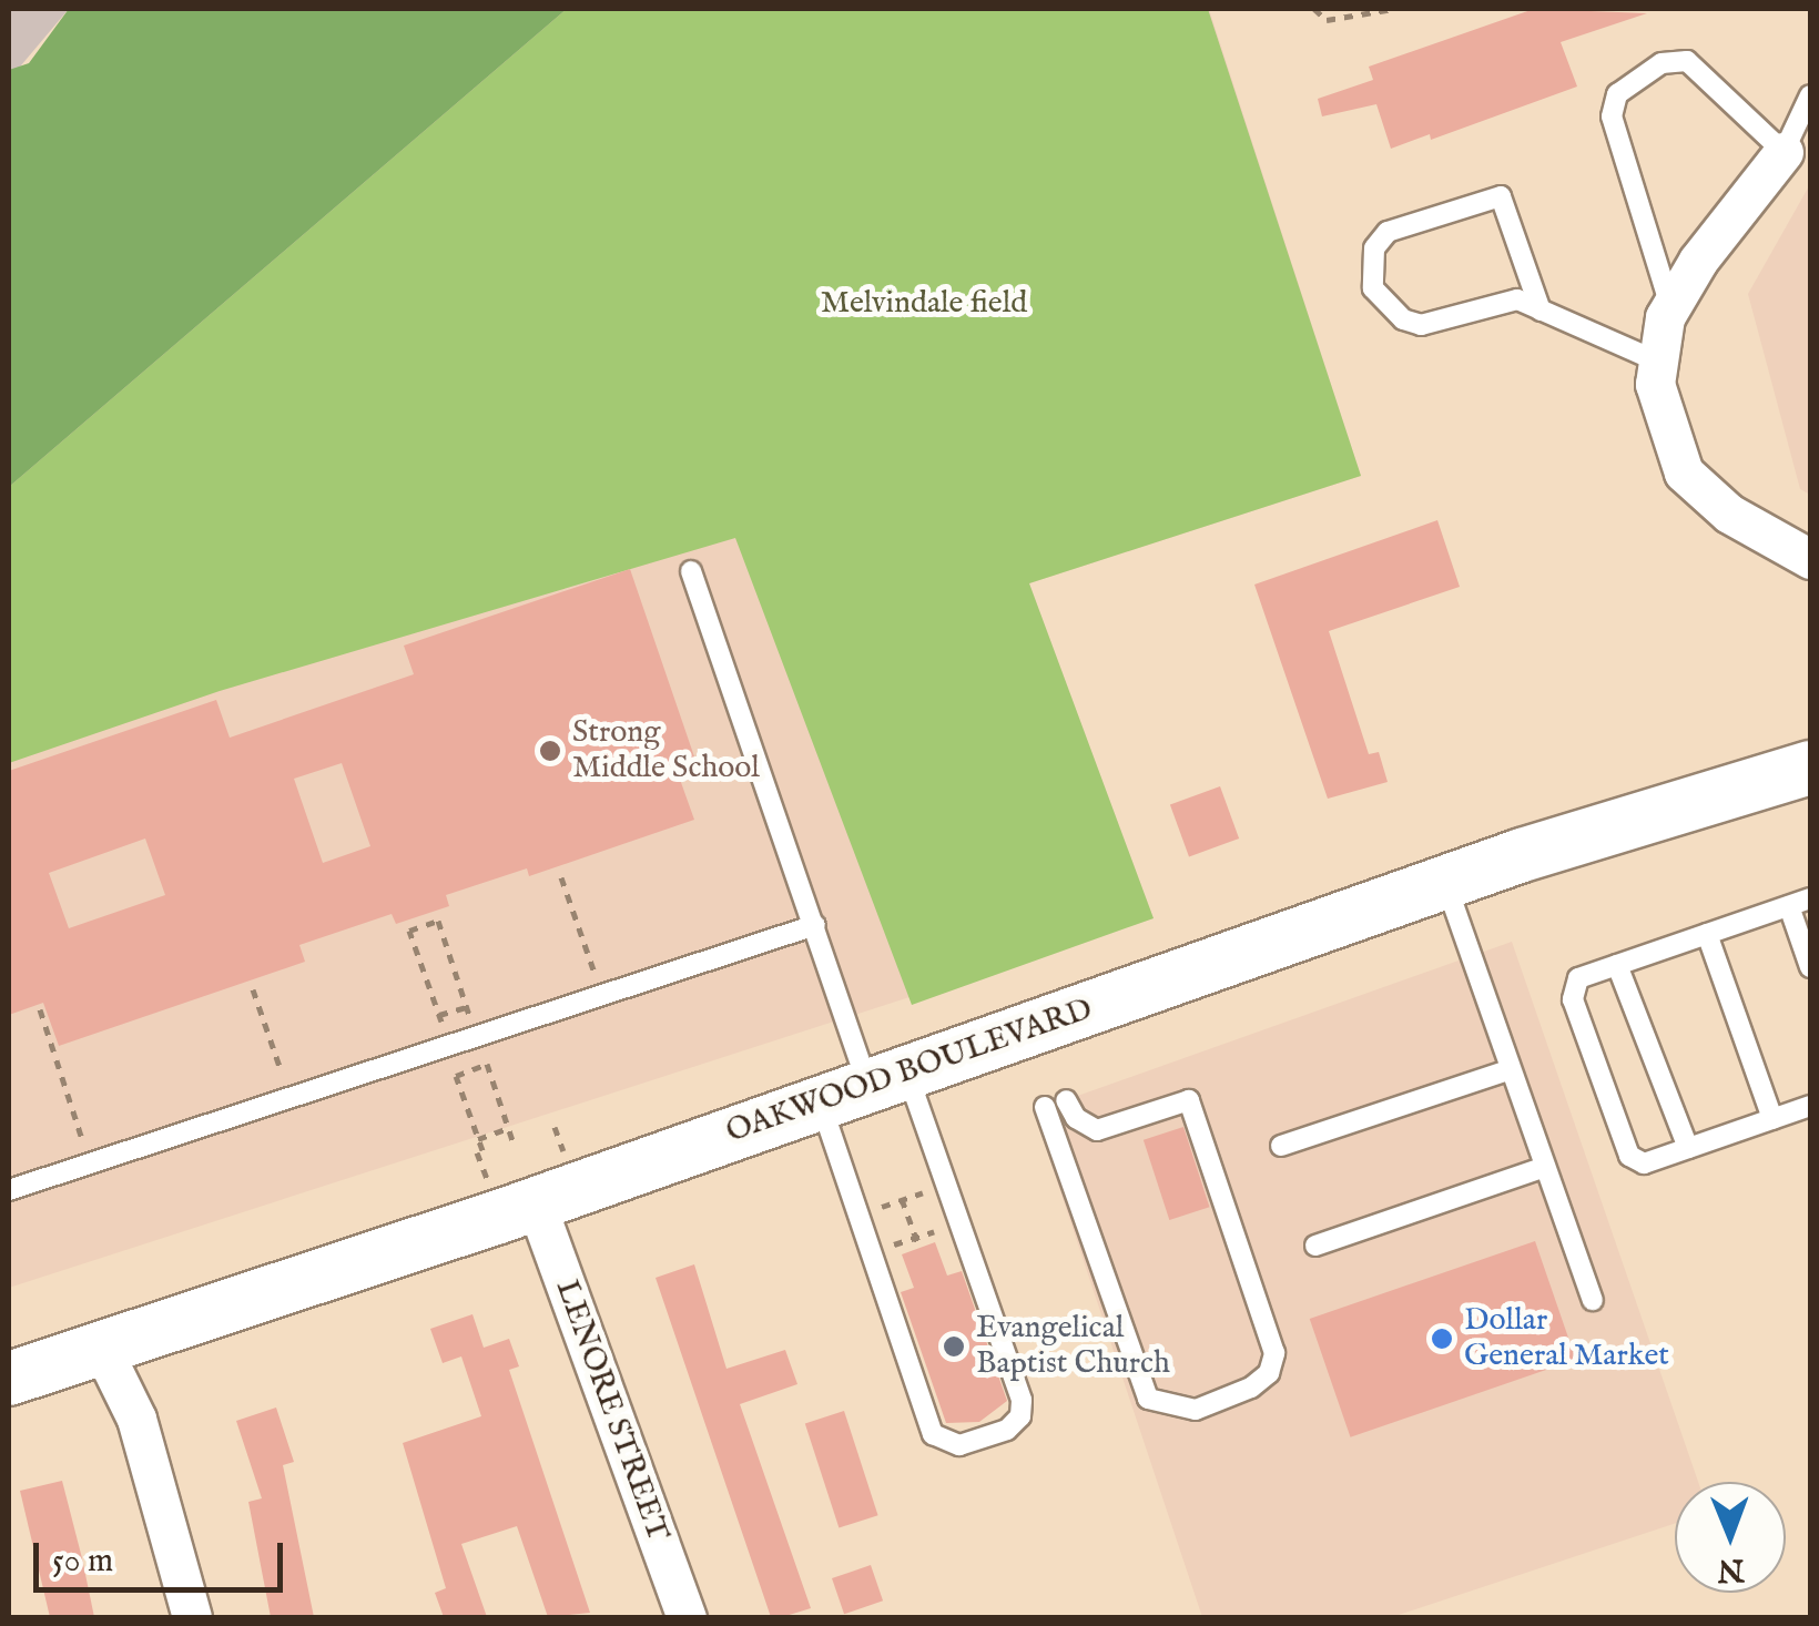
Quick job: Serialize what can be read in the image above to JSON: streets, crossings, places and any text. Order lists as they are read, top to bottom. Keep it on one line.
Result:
{"streets":{"main road":["OAKWOOD BOULEVARD"],"street":["LENORE STREET"]},"crossings":[["OAKWOOD BOULEVARD","LENORE STREET"]],"parks":["Melvindale field"],"places":["Strong Middle School","Dollar General Market","Evangelical Baptist Church"],"scale_bar":"50 m","north":"bottom"}
